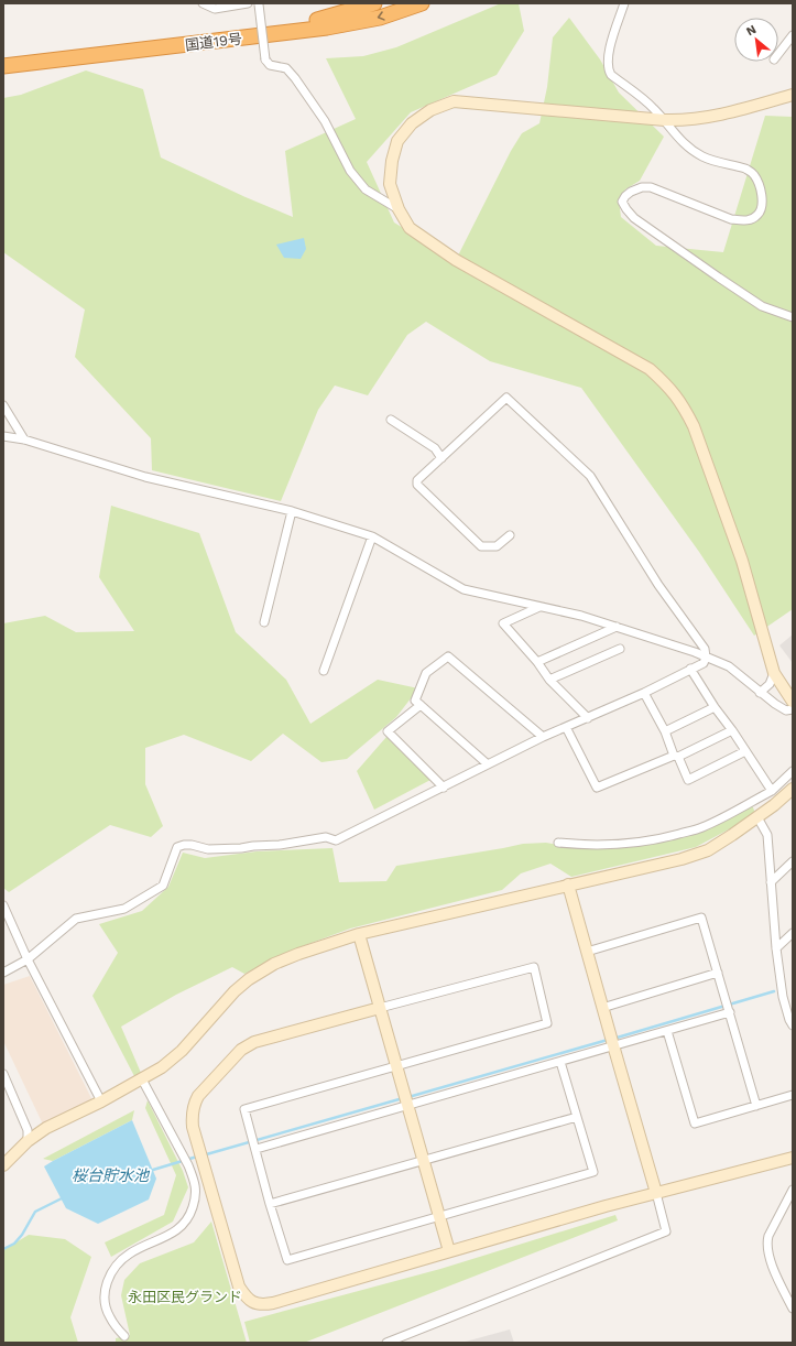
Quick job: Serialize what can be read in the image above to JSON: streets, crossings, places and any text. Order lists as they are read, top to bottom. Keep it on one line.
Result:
{"streets":{"highway":["国道19号"]},"water":["桜台貯水池"],"parks":["永田区民グランド"],"north":"top left"}
